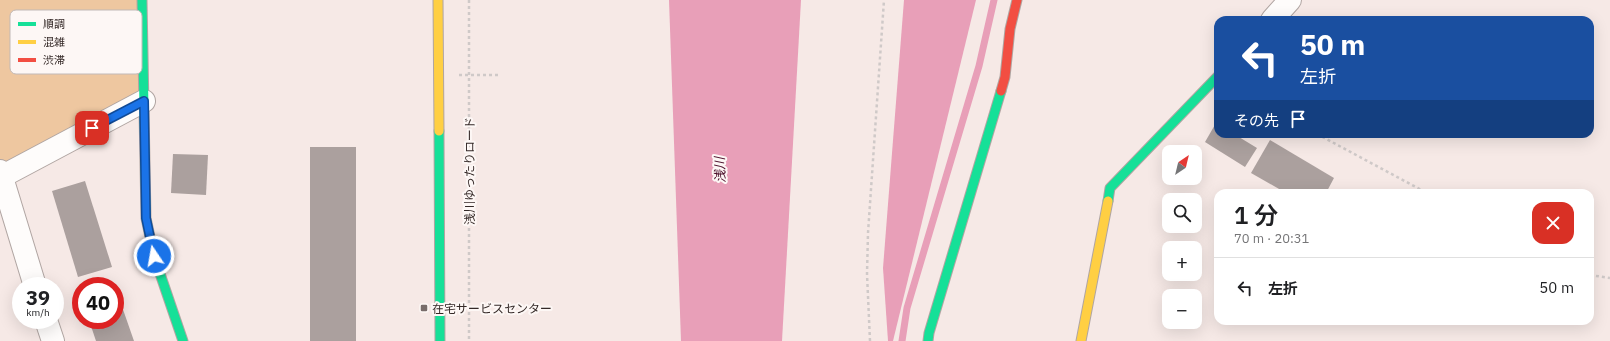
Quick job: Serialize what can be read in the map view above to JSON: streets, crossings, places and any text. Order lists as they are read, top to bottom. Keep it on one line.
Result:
{"streets":{"path":["浅川ゆったりロード"]},"water":["浅川"],"places":{"transit":["在宅サービスセンター"]},"legend":["順調","混雑","渋滞"],"north":"top right","page":{"turn":["50 m","左折"],"then":"その先","map_buttons":["+","−"],"heading":["1 分","70 m · 20:31"],"list":[{"name":"左折","value":"50 m"}],"speed":"39 km/h","limit":"40"}}
